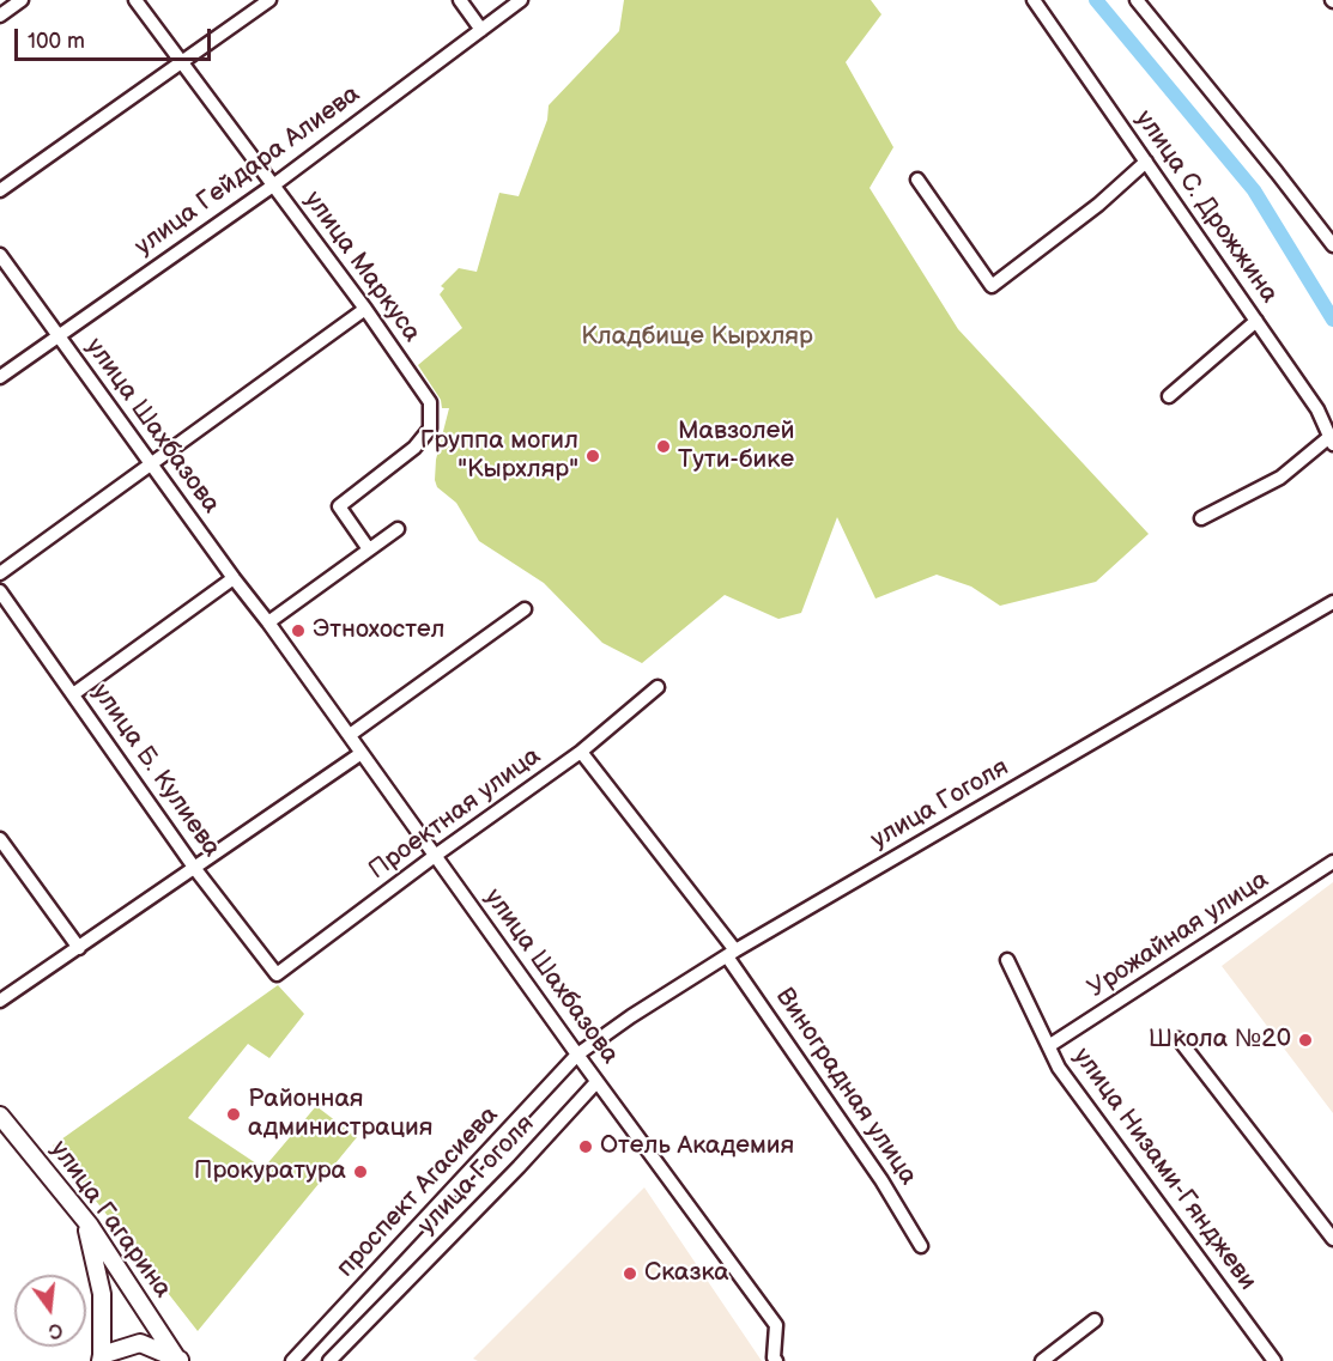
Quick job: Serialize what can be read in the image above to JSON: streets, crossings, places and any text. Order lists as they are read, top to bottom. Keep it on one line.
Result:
{"streets":{"main road":["улица Гагарина"],"street":["улица Гейдара Алиева","улица С. Дрожжина","улица Маркуса","улица Шахбазова","улица Б. Кулиева","улица Гоголя","Проектная улица","Урожайная улица","Виноградная улица","улица Низами-Гянджеви","проспект Агасиева"]},"crossings":[["улица Гейдара Алиева","улица Маркуса"],["улица Гейдара Алиева","улица Шахбазова"],["улица Шахбазова","улица Гоголя"],["улица Шахбазова","Проектная улица"],["улица Шахбазова","проспект Агасиева"],["улица Б. Кулиева","Проектная улица"],["улица Гоголя","Виноградная улица"],["улица Гоголя","проспект Агасиева"],["Проектная улица","Виноградная улица"],["Урожайная улица","улица Низами-Гянджеви"]],"parks":["Кладбище Кырхляр"],"places":["Мавзолей Тути-бике","Группа могил \"Кырхляр\"","Этнохостел","Школа №20","Районная администрация","Отель Академия","Прокуратура","Сказка"],"scale_bar":"100 m","north":"bottom"}
